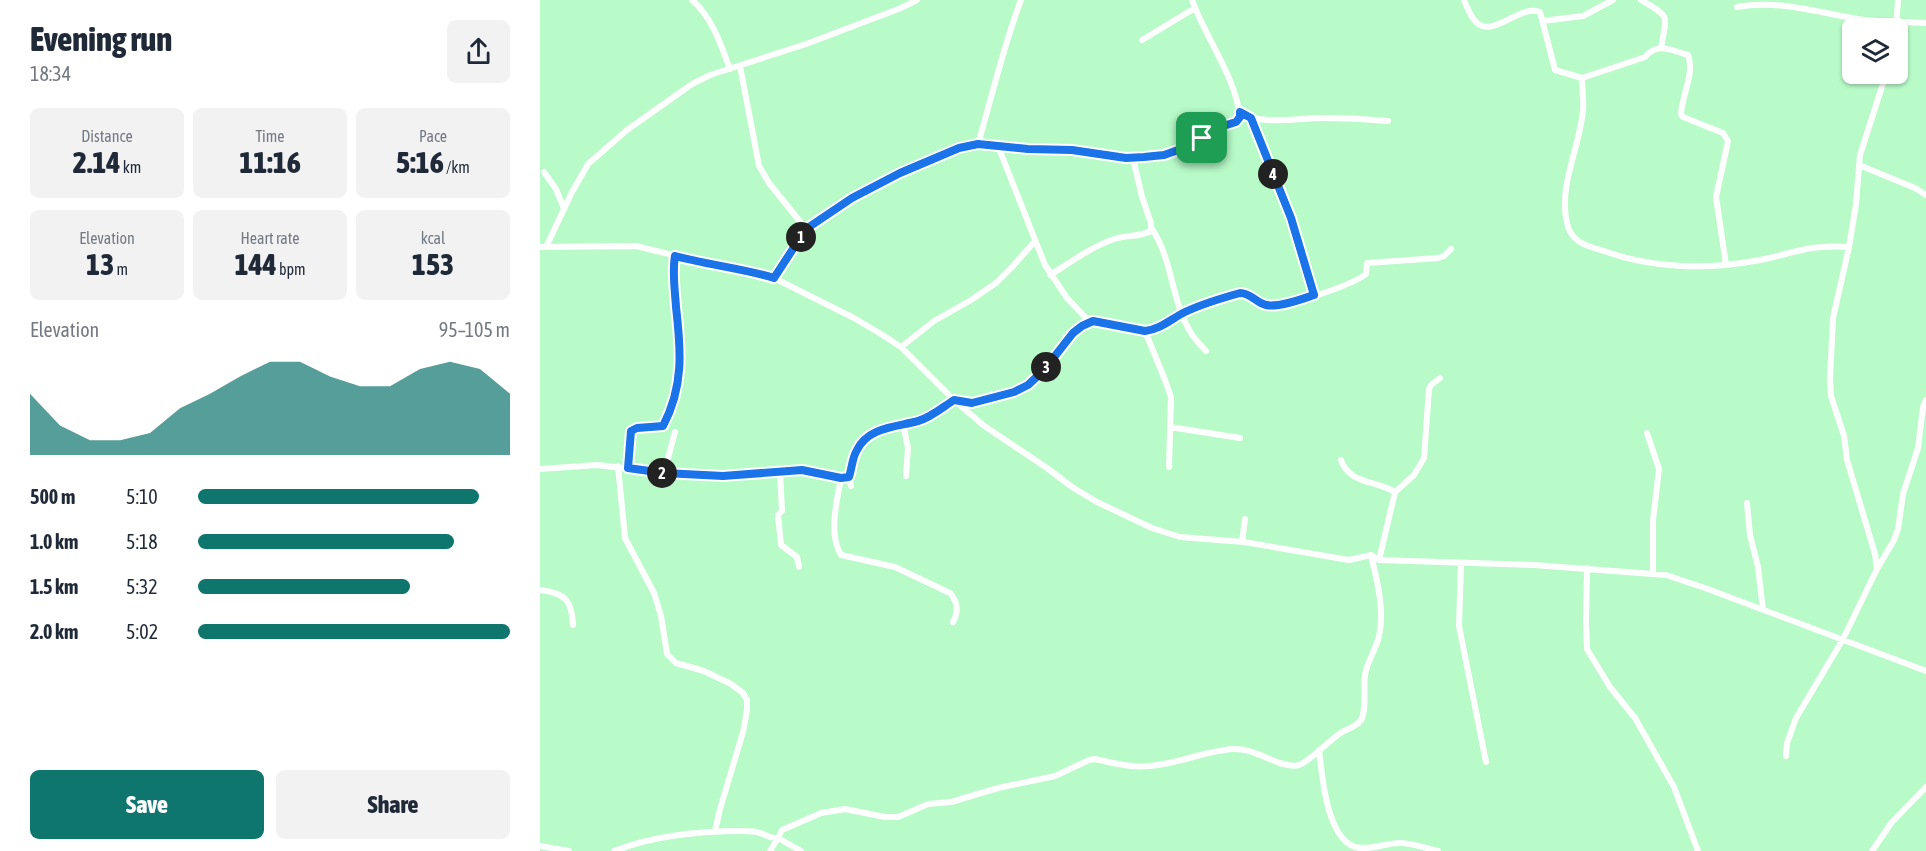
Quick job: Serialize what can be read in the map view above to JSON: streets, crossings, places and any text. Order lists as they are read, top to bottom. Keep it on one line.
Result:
{"page":{"heading":["Evening run","18:34"],"stats":[["Distance","2.14 km"],["Time","11:16"],["Pace","5:16 /km"],["Elevation","13 m"],["Heart rate","144 bpm"],["kcal","153"]],"pins":["4","1","3","2"],"chart":["Elevation","95–105 m"],"list":[{"name":"500 m","note":"5:10"},{"name":"1.0 km","note":"5:18"},{"name":"1.5 km","note":"5:32"},{"name":"2.0 km","note":"5:02"}],"buttons":["Save","Share"]}}
